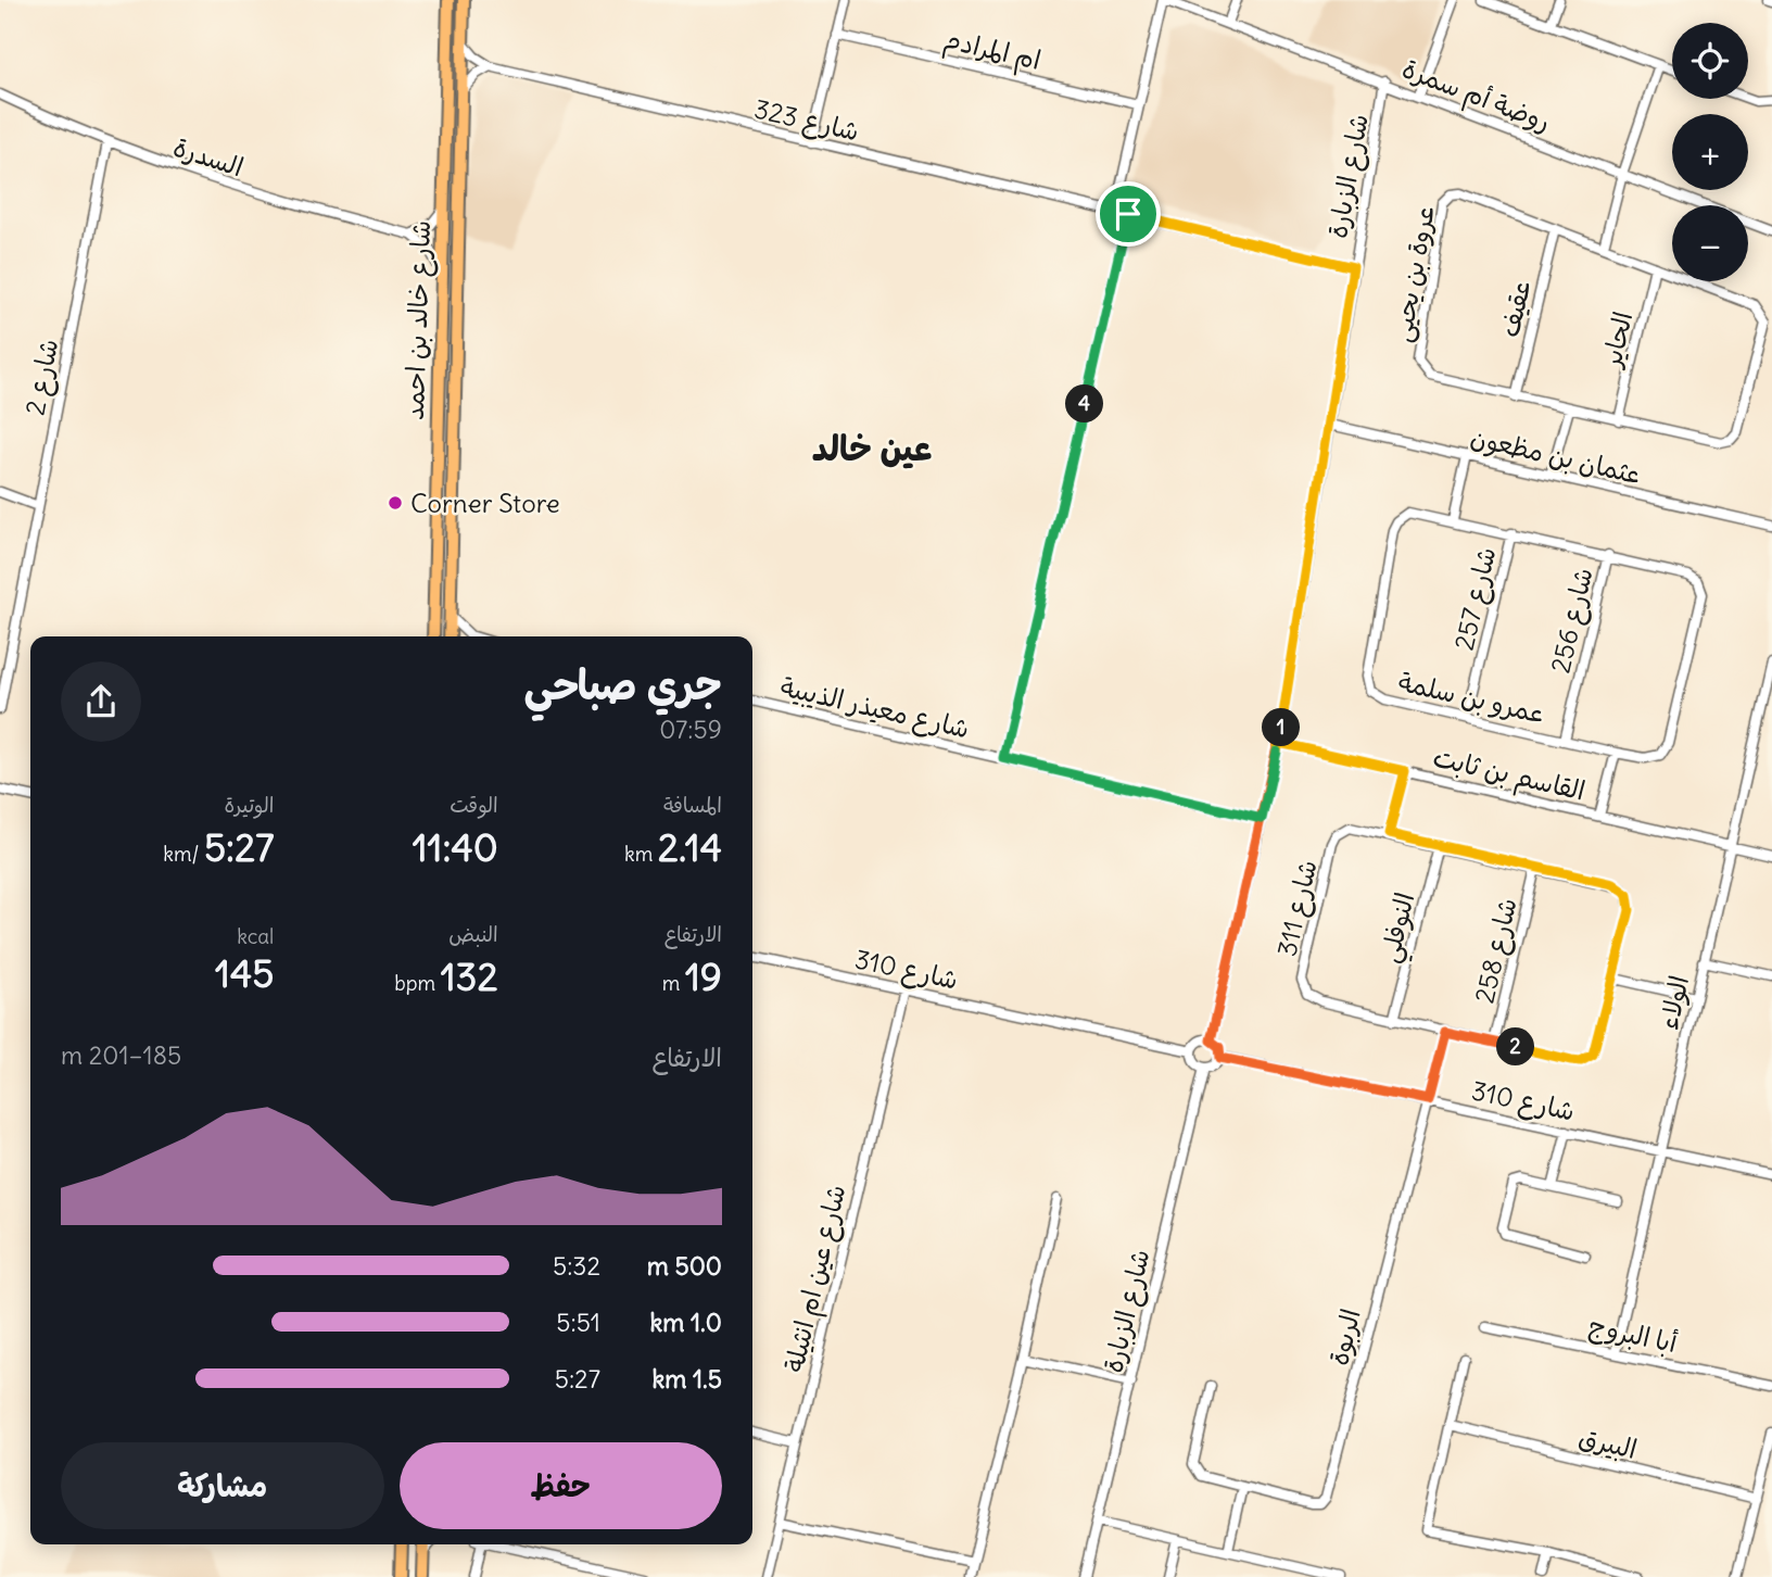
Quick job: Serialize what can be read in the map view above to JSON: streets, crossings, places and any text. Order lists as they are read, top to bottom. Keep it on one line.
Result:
{"streets":{"main road":["شارع خالد بن احمد"],"street":["ام المرادم","روضة أم سمرة","شارع 323","السدرة","شارع الزبارة","عروة بن يحيى","عقيف","الحاير","شارع 2","عثمان بن مظعون","شارع 257","شارع 256","عمرو بن سلمة","شارع معيذر الذيبية","القاسم بن ثابت","شارع 311","النوفلي","شارع 258","شارع 310","الولاء","شارع عين ام انثيلة","أبا البروج","الربوة","البيرق"]},"crossings":[["روضة أم سمرة","شارع الزبارة"],["شارع 323","شارع الزبارة"],["شارع 323","شارع خالد بن احمد"],["السدرة","شارع 2"],["شارع الزبارة","عثمان بن مظعون"],["شارع الزبارة","شارع معيذر الذيبية"],["شارع الزبارة","القاسم بن ثابت"],["شارع الزبارة","شارع 310"],["عروة بن يحيى","عقيف"],["عروة بن يحيى","الحاير"],["شارع 257","عمرو بن سلمة"],["شارع 256","عمرو بن سلمة"],["القاسم بن ثابت","الولاء"],["شارع 311","النوفلي"],["شارع 311","شارع 258"],["شارع 310","الولاء"],["شارع 310","شارع عين ام انثيلة"],["شارع 310","الربوة"],["الولاء","أبا البروج"]],"districts":["عين خالد"],"places":["Corner Store"],"page":{"map_buttons":["+","−"],"pins":["4","1","2"],"heading":["جري صباحي","07:59"],"stats":[["المسافة","2.14 km"],["الوقت","11:40"],["الوتيرة","5:27 /km"],["الارتفاع","19 m"],["النبض","132 bpm"],["kcal","145"]],"chart":["الارتفاع","185–201 m"],"list":[{"name":"500 m","note":"5:32"},{"name":"1.0 km","note":"5:51"},{"name":"1.5 km","note":"5:27"}],"buttons":["حفظ","مشاركة"]}}
